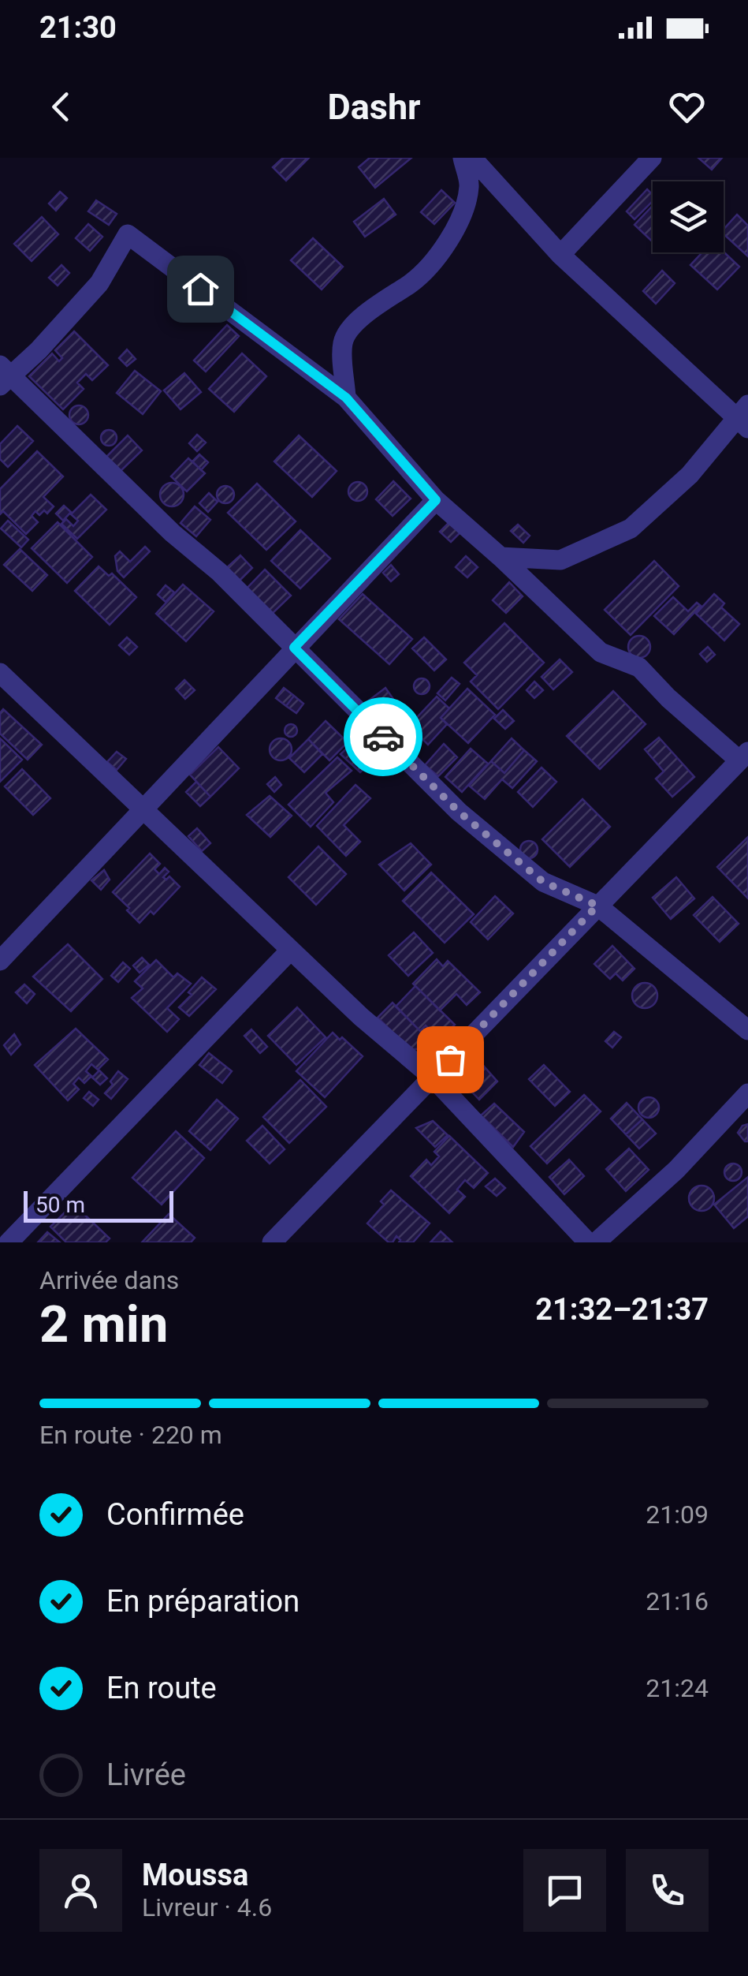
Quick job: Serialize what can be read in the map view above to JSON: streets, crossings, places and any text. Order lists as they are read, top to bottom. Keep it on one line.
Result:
{"scale_bar":"50 m","page":{"status":"21:30","header":"Dashr","scale":"50 m","heading":["2 min","Arrivée dans","21:32–21:37"],"panel":["Moussa","Livreur · 4.6"],"bar":"En route · 220 m","list":[["Confirmée","21:09"],["En préparation","21:16"],["En route","21:24"],"Livrée"]}}
